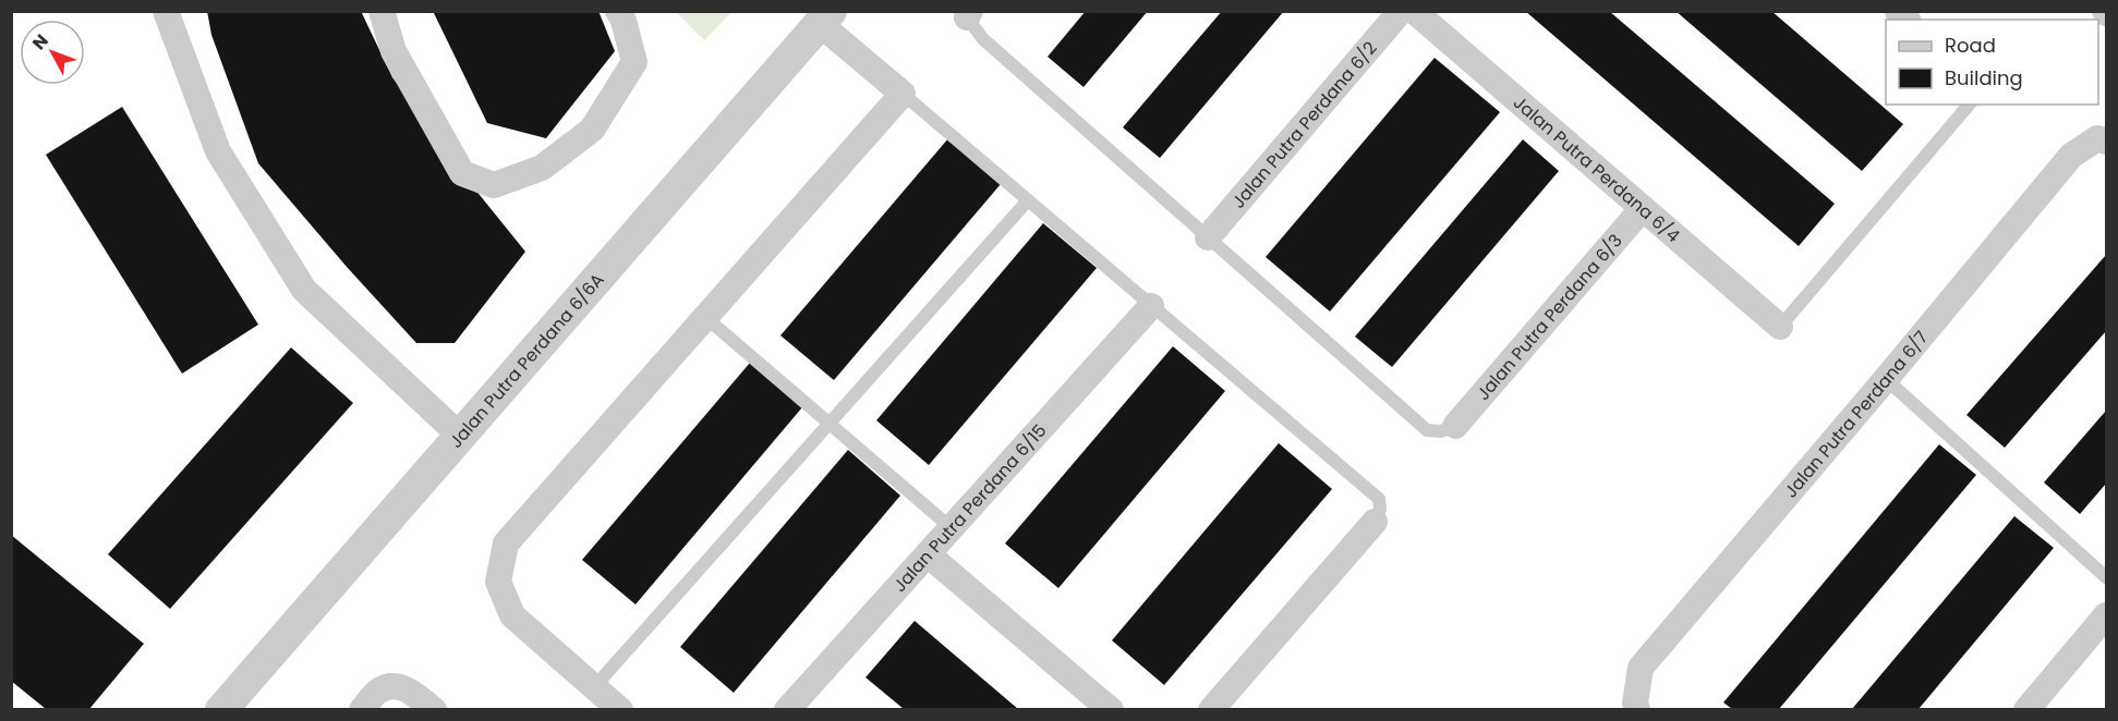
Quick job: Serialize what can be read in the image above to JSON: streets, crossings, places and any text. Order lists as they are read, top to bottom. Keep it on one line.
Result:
{"streets":{"street":["Jalan Putra Perdana 6/2","Jalan Putra Perdana 6/4","Jalan Putra Perdana 6/3","Jalan Putra Perdana 6/6A","Jalan Putra Perdana 6/7","Jalan Putra Perdana 6/15"]},"crossings":[["Jalan Putra Perdana 6/4","Jalan Putra Perdana 6/3"]],"legend":["Road","Building"],"north":"top left"}
